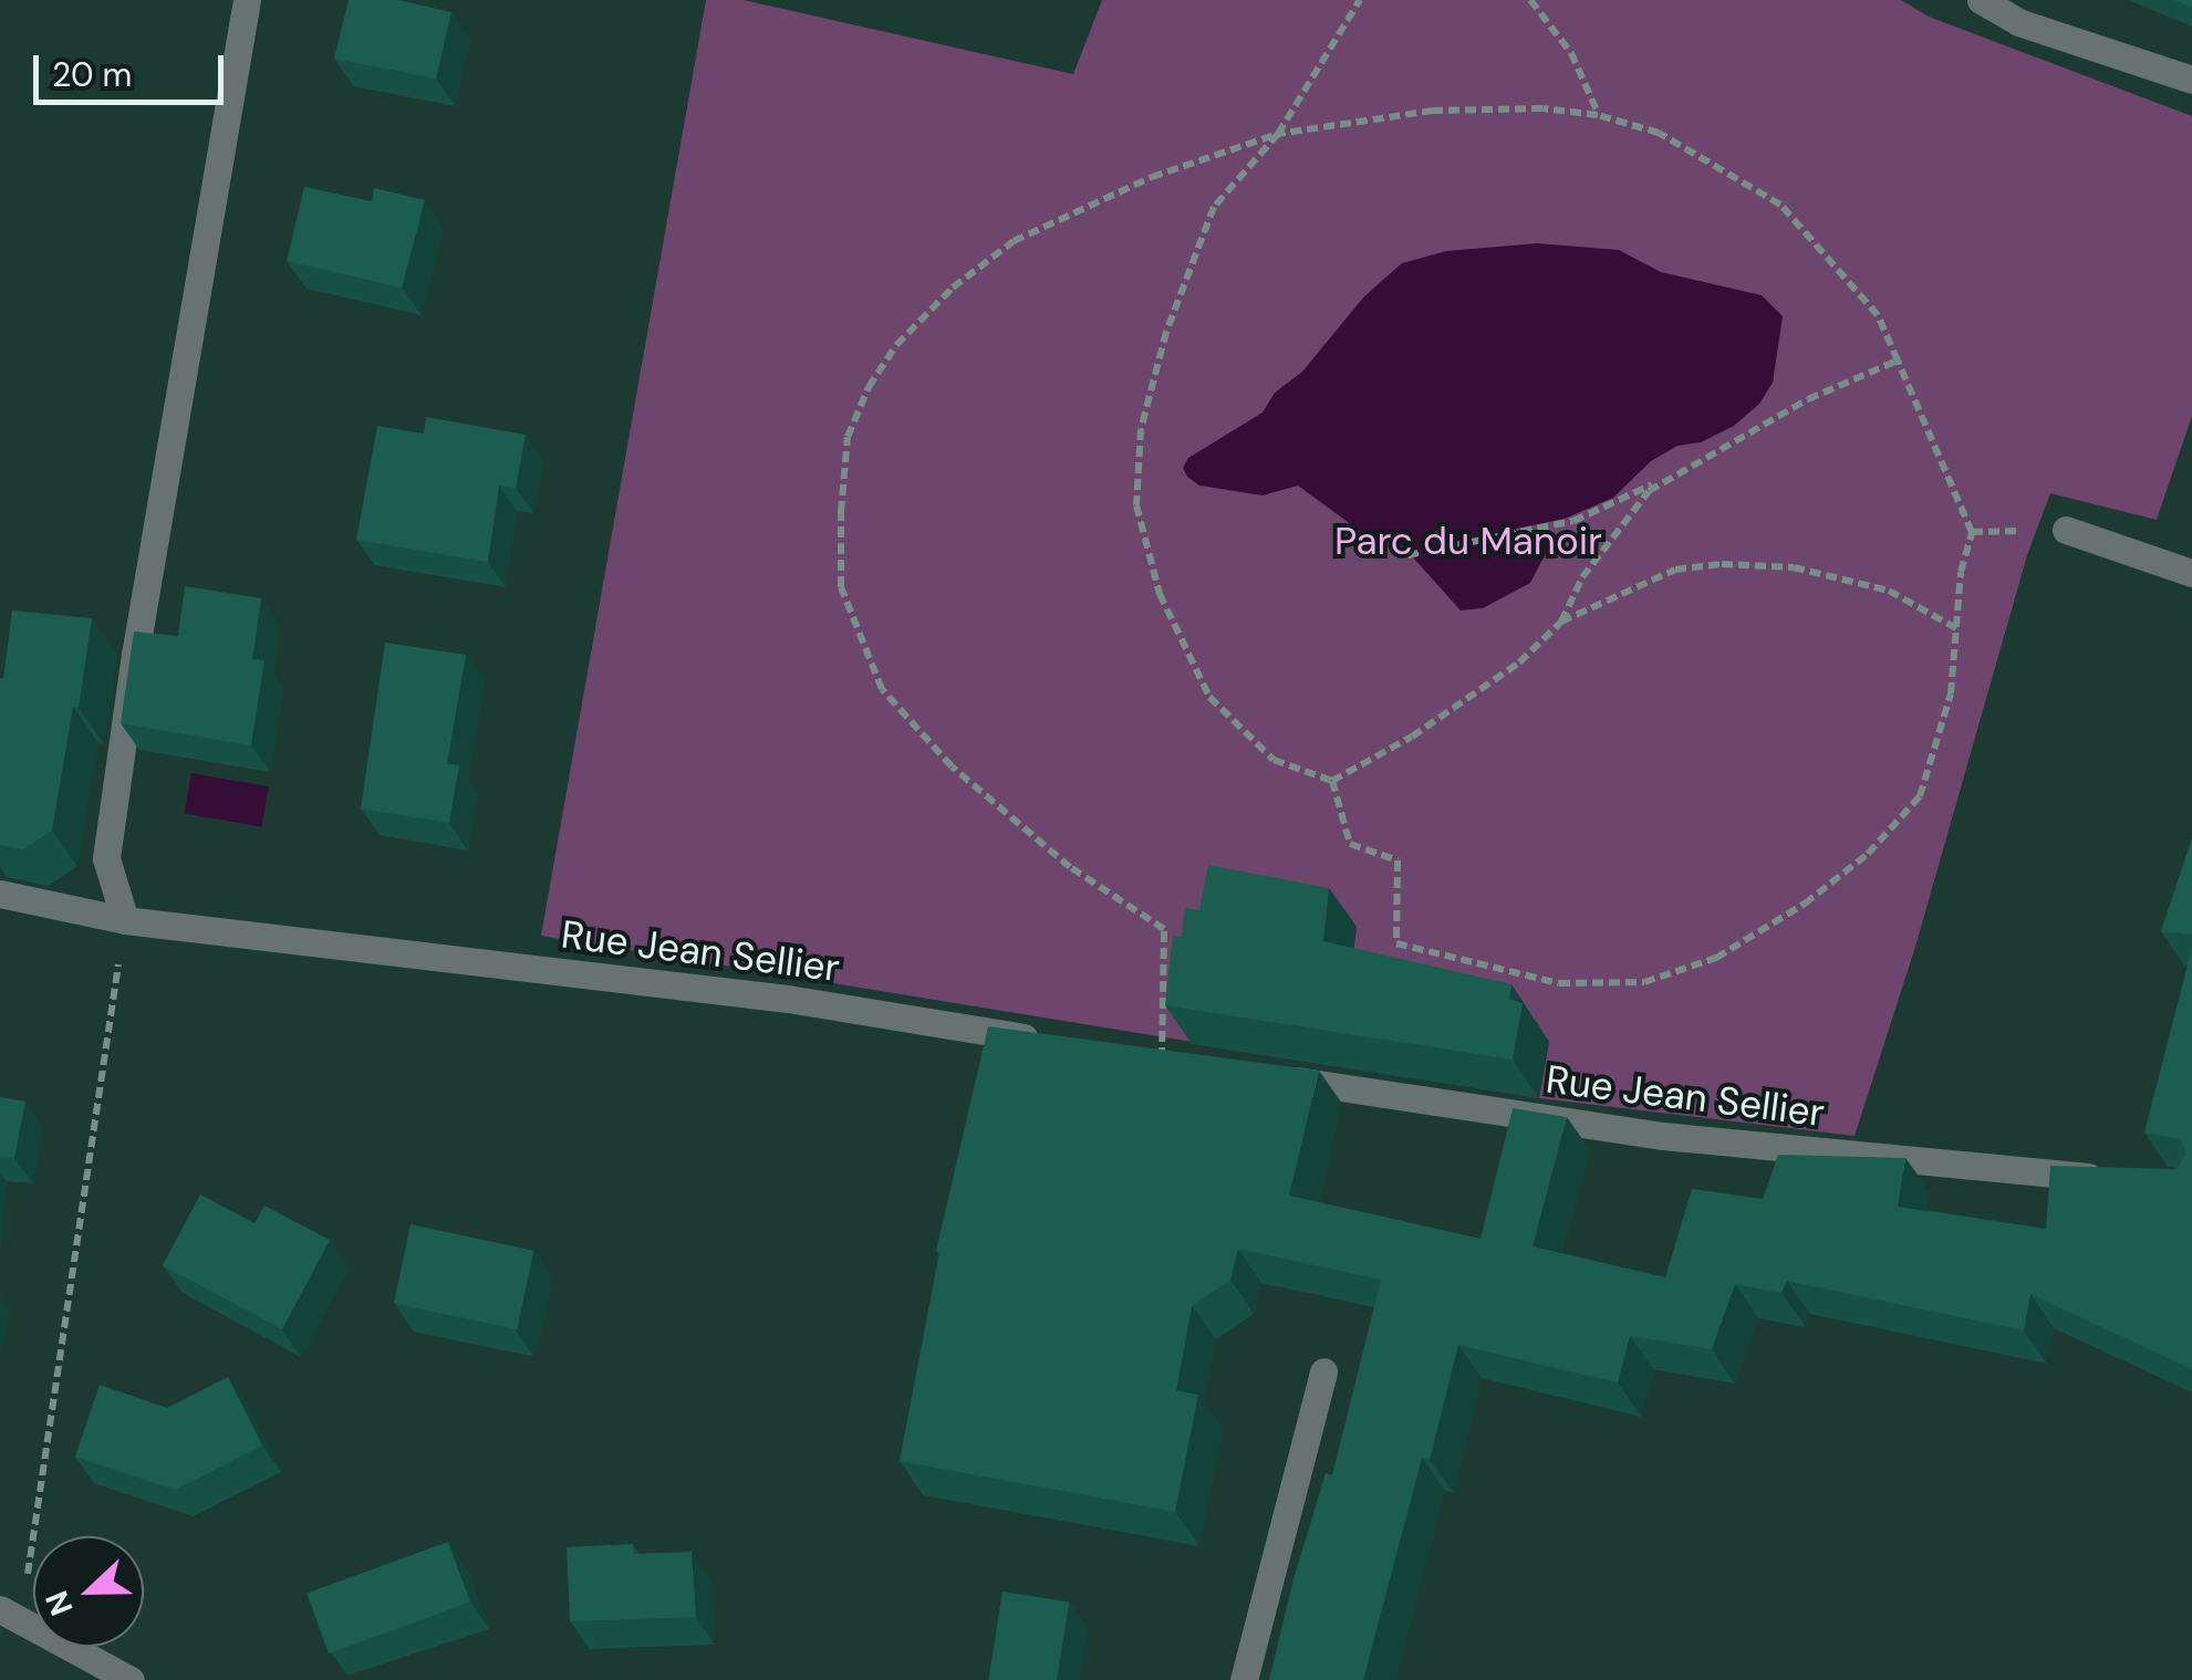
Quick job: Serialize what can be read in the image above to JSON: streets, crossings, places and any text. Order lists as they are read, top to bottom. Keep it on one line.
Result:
{"streets":{"street":["Rue Jean Sellier"]},"parks":["Parc du Manoir"],"scale_bar":"20 m","north":"left"}
